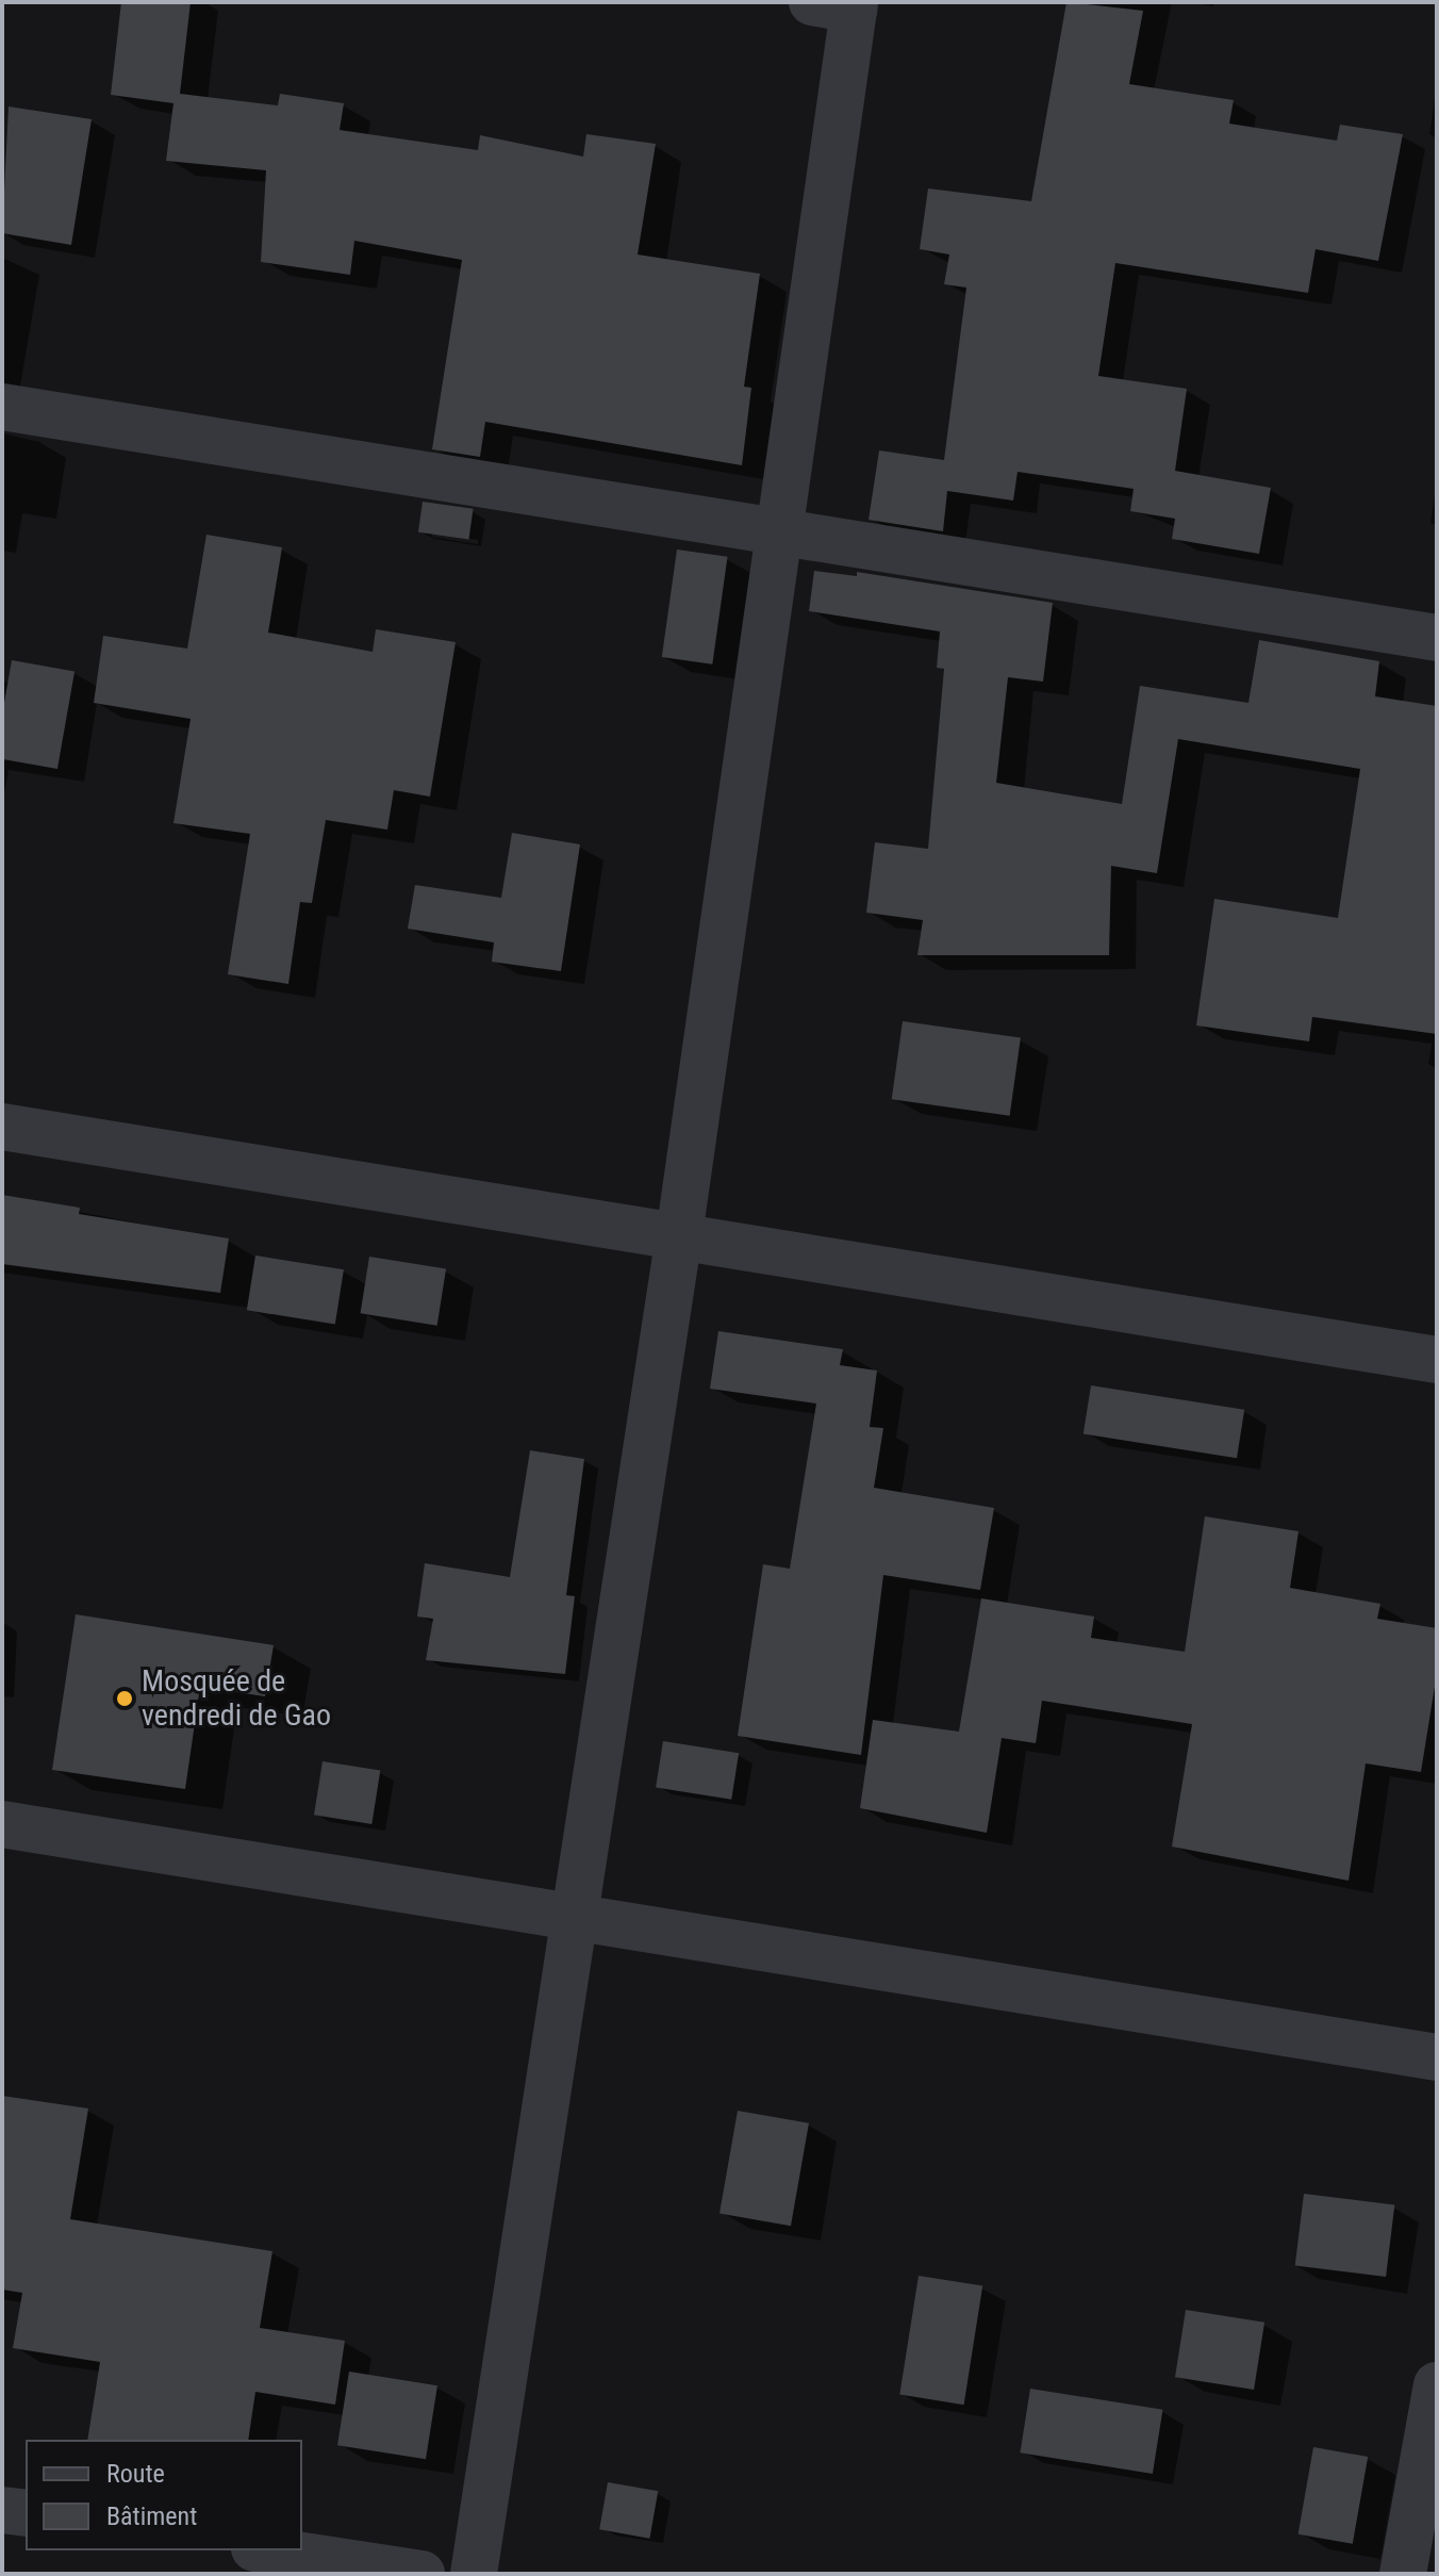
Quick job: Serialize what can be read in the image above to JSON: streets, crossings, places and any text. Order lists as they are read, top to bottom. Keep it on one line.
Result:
{"places":["Mosquée de vendredi de Gao"],"legend":["Route","Bâtiment"]}
